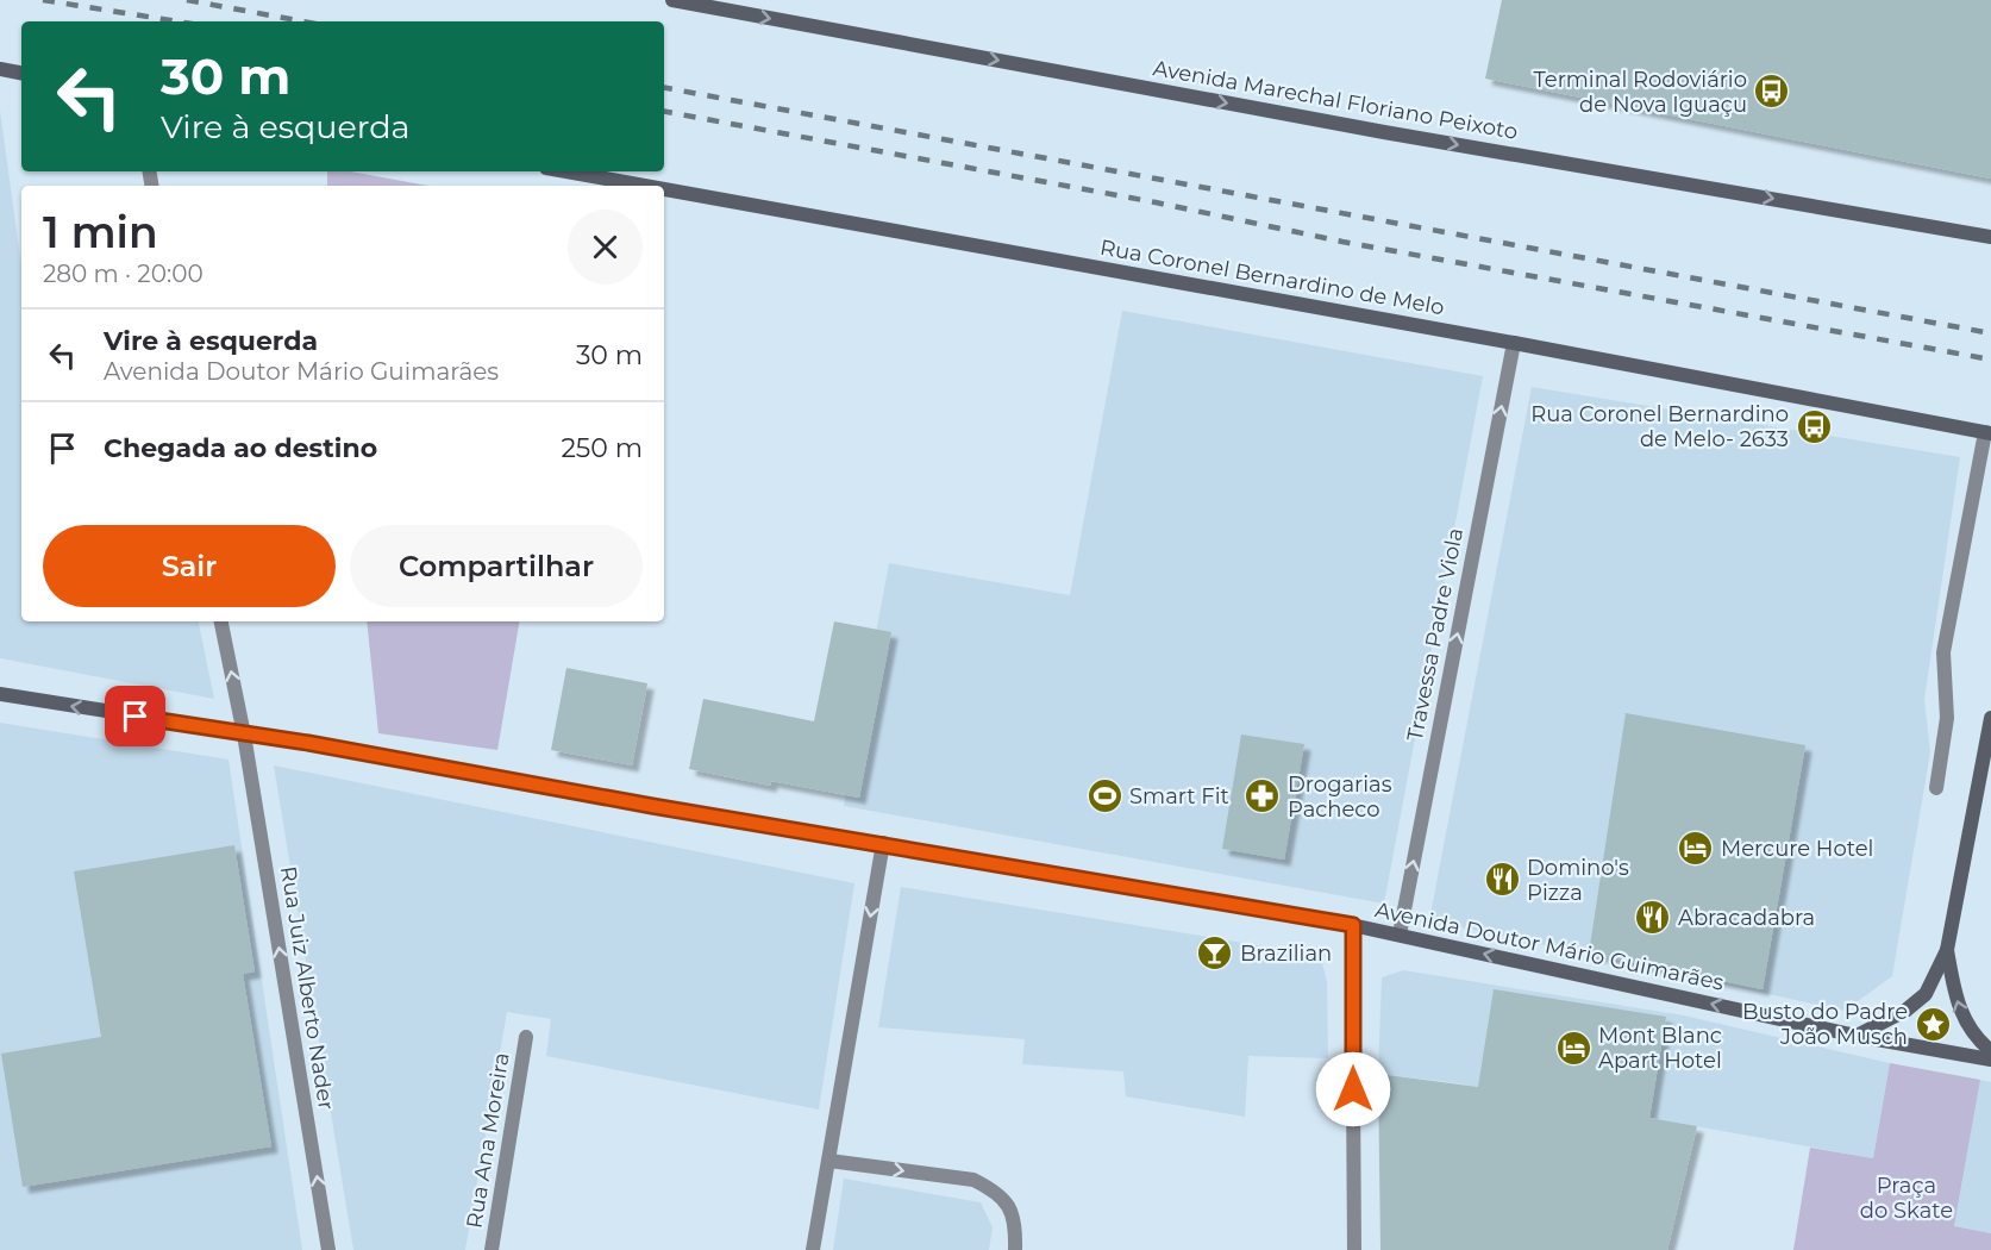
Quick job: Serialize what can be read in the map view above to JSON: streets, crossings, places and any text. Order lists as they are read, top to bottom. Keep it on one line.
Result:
{"streets":{"main road":["Avenida Marechal Floriano Peixoto","Rua Coronel Bernardino de Melo","Avenida Doutor Mário Guimarães"],"street":["Travessa Padre Viola","Rua Juiz Alberto Nader","Rua Ana Moreira"]},"crossings":[["Rua Coronel Bernardino de Melo","Travessa Padre Viola"],["Travessa Padre Viola","Avenida Doutor Mário Guimarães"],["Avenida Doutor Mário Guimarães","Rua Juiz Alberto Nader"]],"one_way":["Avenida Marechal Floriano Peixoto","Travessa Padre Viola","Avenida Doutor Mário Guimarães","Rua Juiz Alberto Nader"],"parks":["Praça do Skate"],"places":{"bus stop":["Terminal Rodoviário de Nova Iguaçu","Rua Coronel Bernardino de Melo- 2633"],"sports":["Smart Fit"],"pharmacy":["Drogarias Pacheco"],"hotel":["Mercure Hotel","Mont Blanc Apart Hotel"],"restaurant":["Domino's Pizza","Abracadabra"],"bar":["Brazilian"],"place":["Busto do Padre João Musch"]},"page":{"turn":["30 m","Vire à esquerda"],"heading":["1 min","280 m · 20:00"],"list":[{"name":"Vire à esquerda","note":"Avenida Doutor Mário Guimarães","value":"30 m"},{"name":"Chegada ao destino","value":"250 m"}],"buttons":["Sair","Compartilhar"]}}
